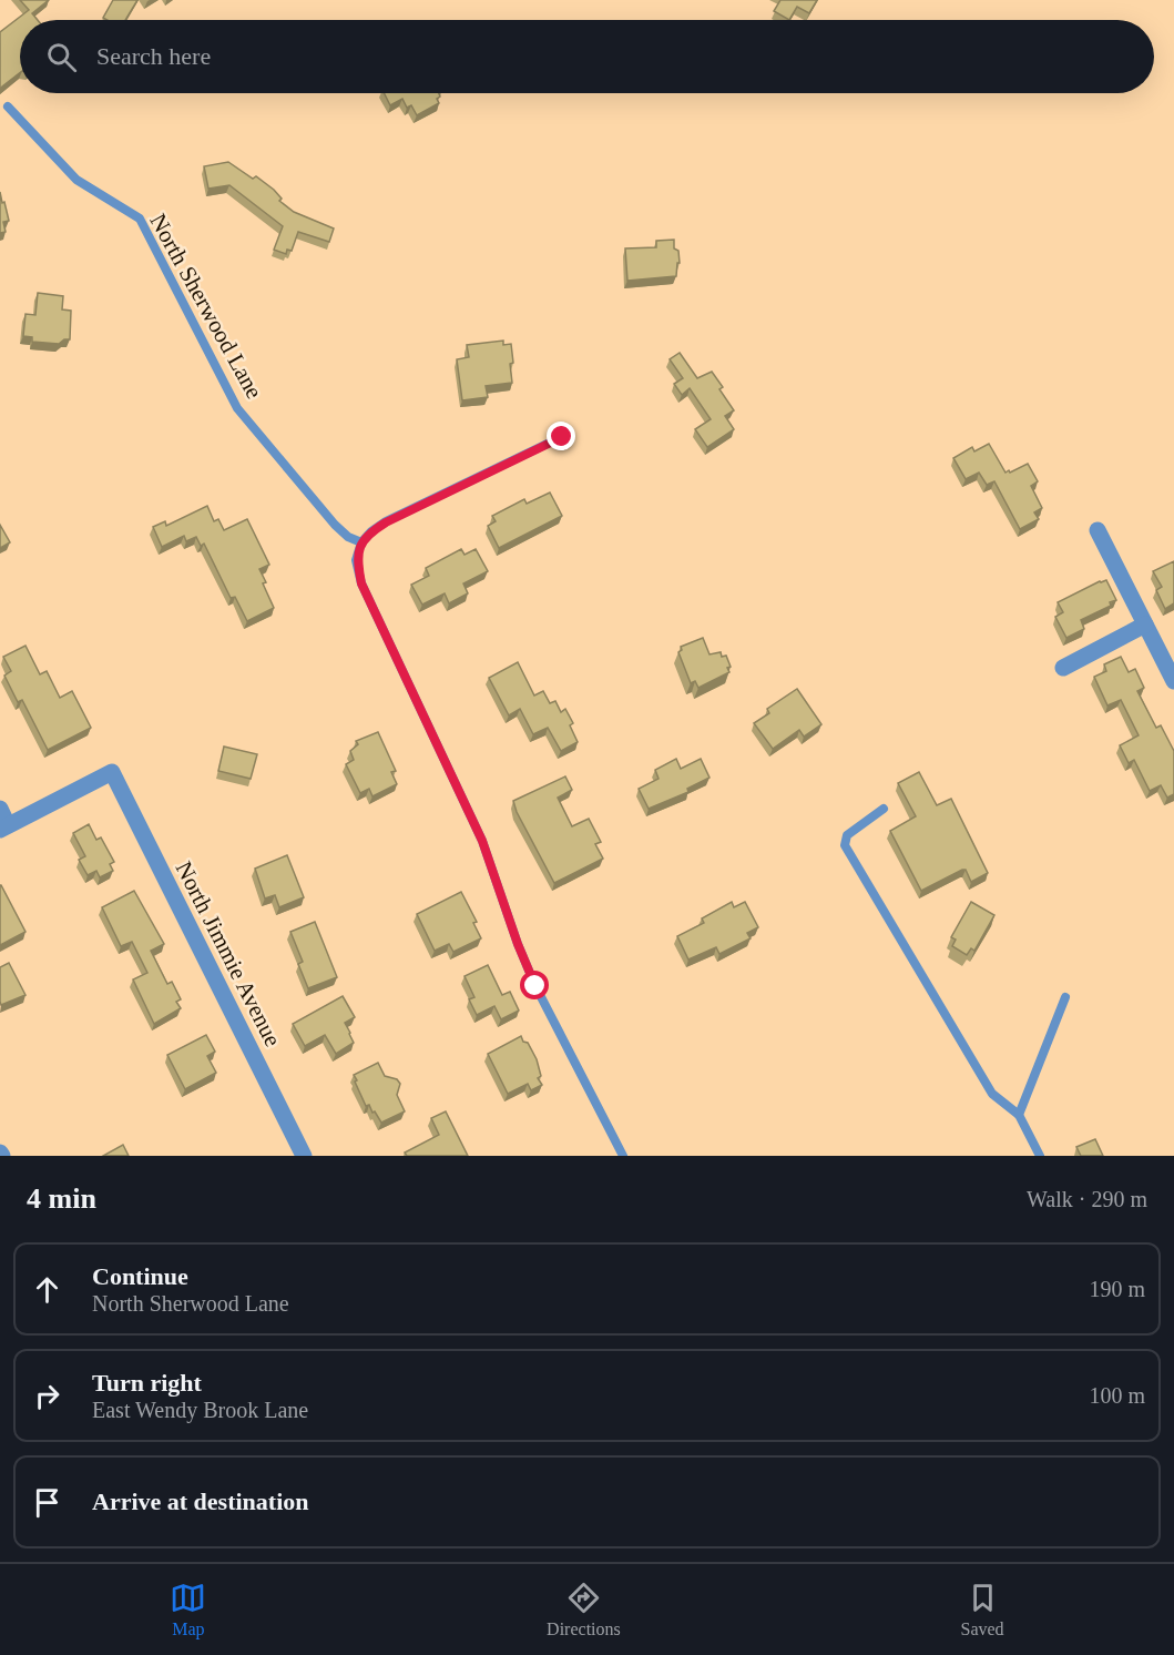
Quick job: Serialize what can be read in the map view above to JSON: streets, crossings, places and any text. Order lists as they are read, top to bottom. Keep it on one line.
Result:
{"streets":{"street":["North Jimmie Avenue"],"lane":["North Sherwood Lane"]},"page":{"search":"Search here","heading":["4 min","Walk · 290 m"],"list":[["Continue","North Sherwood Lane","190 m"],["Turn right","East Wendy Brook Lane","100 m"],"Arrive at destination"],"nav":["Map","Directions","Saved"]}}
